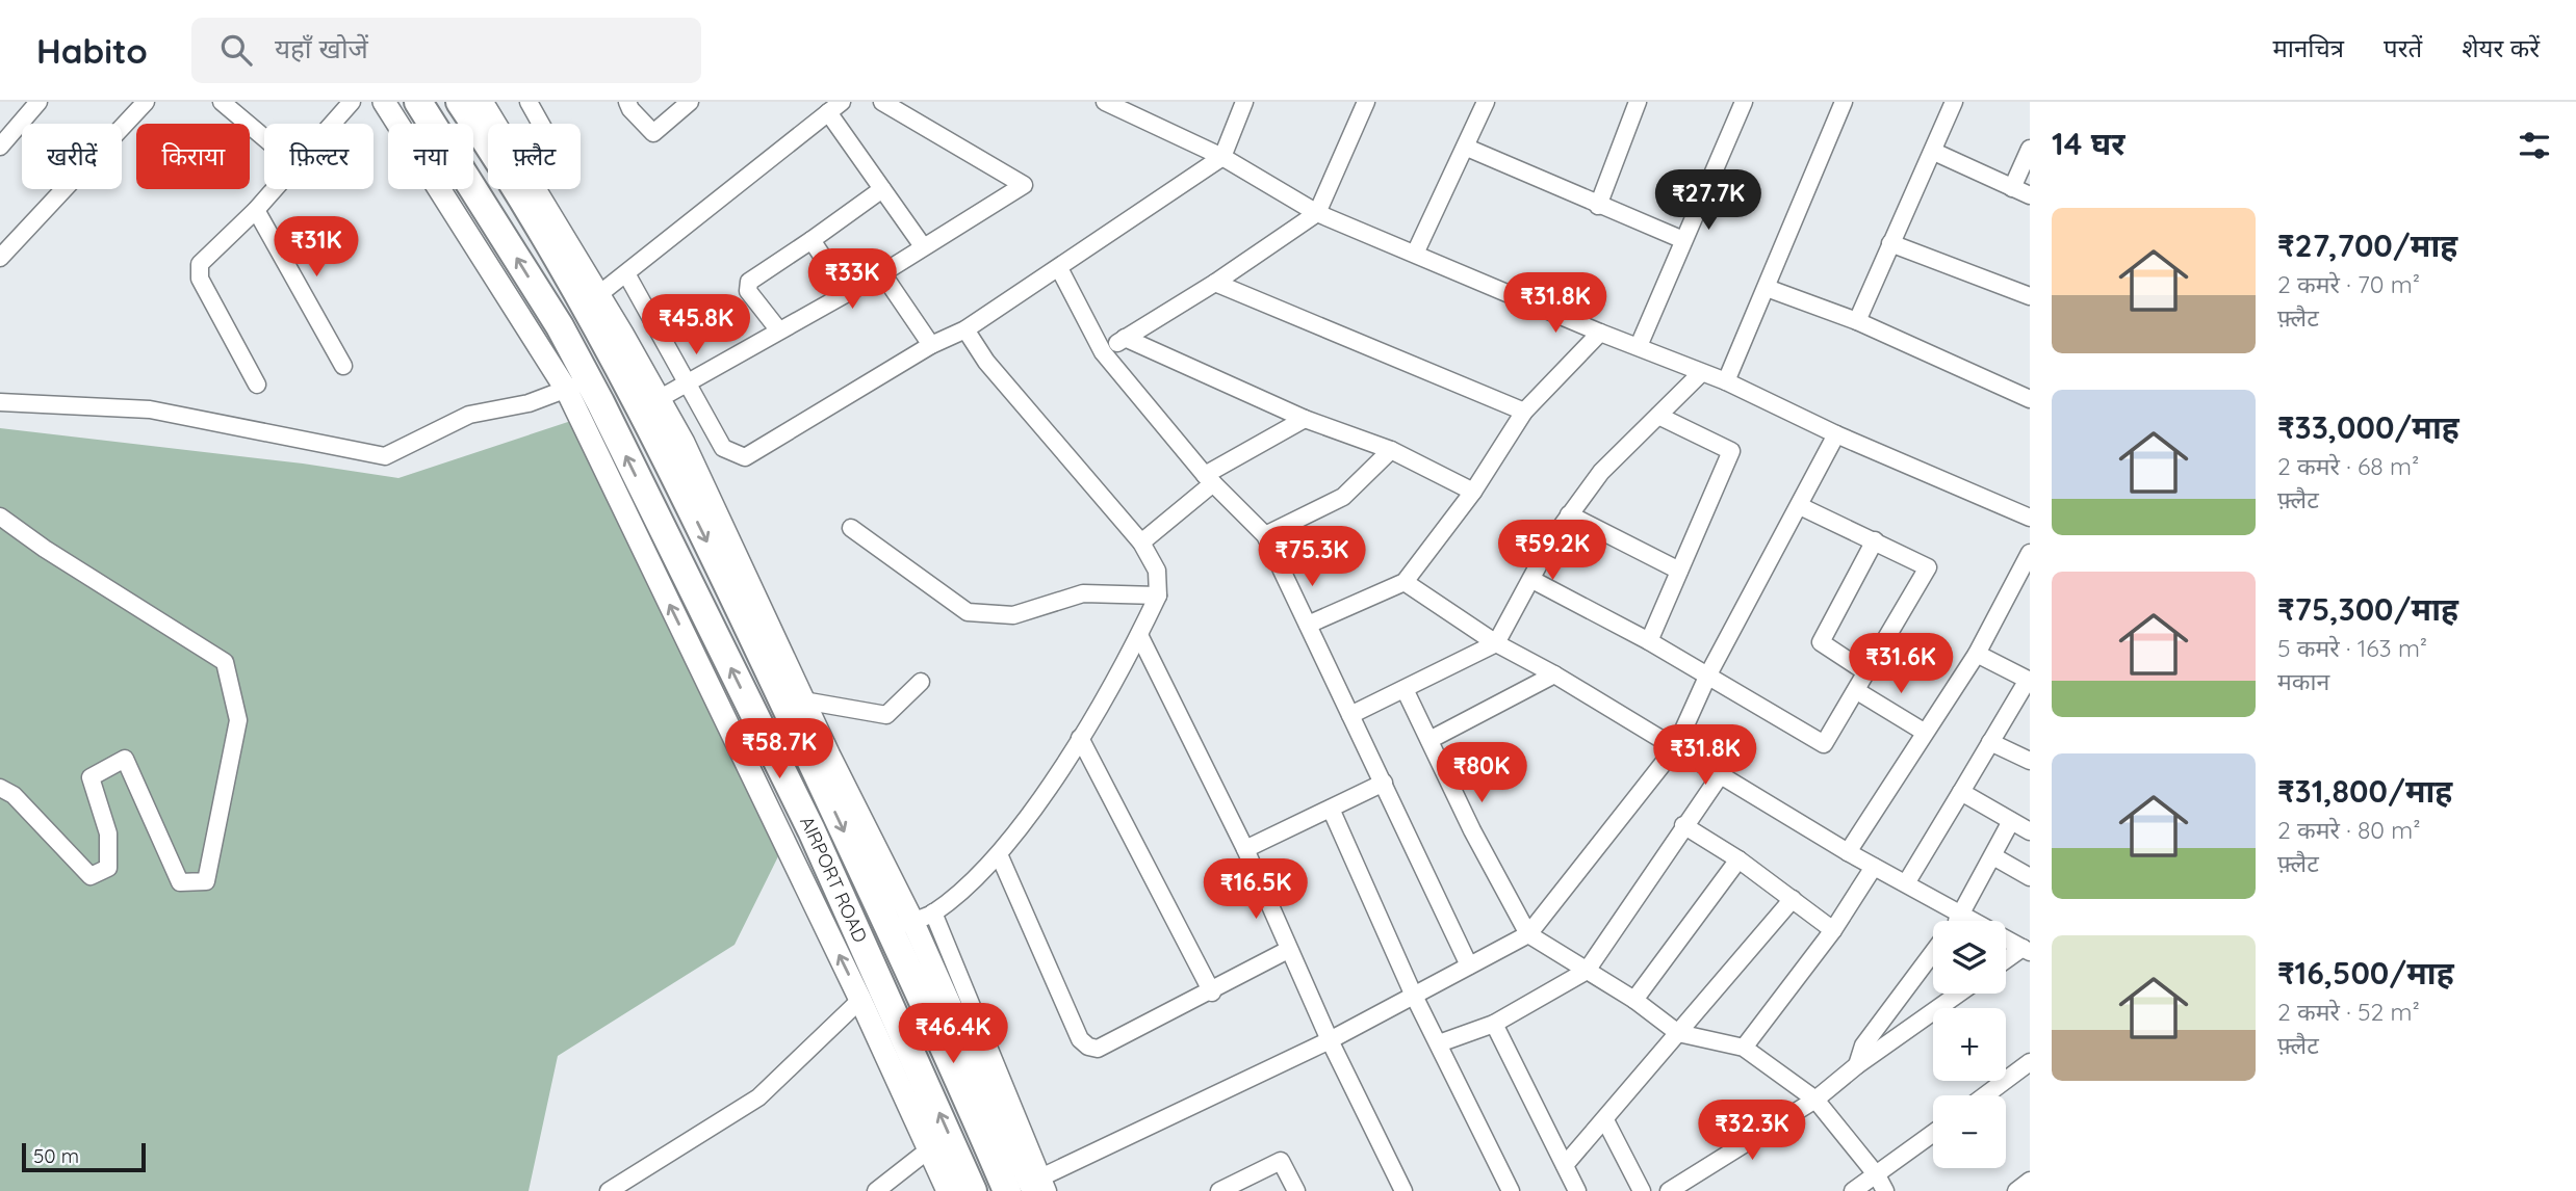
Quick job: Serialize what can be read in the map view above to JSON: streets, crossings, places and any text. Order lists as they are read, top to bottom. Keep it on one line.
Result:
{"streets":{"main road":["AIRPORT ROAD"]},"scale_bar":"50 m","page":{"header":"Habito","search":"यहाँ खोजें","nav":["मानचित्र","परतें","शेयर करें"],"heading":"14 घर","chip":["खरीदें","किराया","फ़िल्टर","नया","फ़्लैट"],"price":["₹27.7K","₹31K","₹33K","₹31.8K","₹45.8K","₹59.2K","₹75.3K","₹31.6K","₹58.7K","₹31.8K","₹80K","₹16.5K","₹46.4K","₹32.3K"],"list":[{"name":"₹27,700/माह","note":"2 कमरे · 70 m² · फ़्लैट"},{"name":"₹33,000/माह","note":"2 कमरे · 68 m² · फ़्लैट"},{"name":"₹75,300/माह","note":"5 कमरे · 163 m² · मकान"},{"name":"₹31,800/माह","note":"2 कमरे · 80 m² · फ़्लैट"},{"name":"₹16,500/माह","note":"2 कमरे · 52 m² · फ़्लैट"}],"map_buttons":["+","−"],"scale":"50 m"}}
